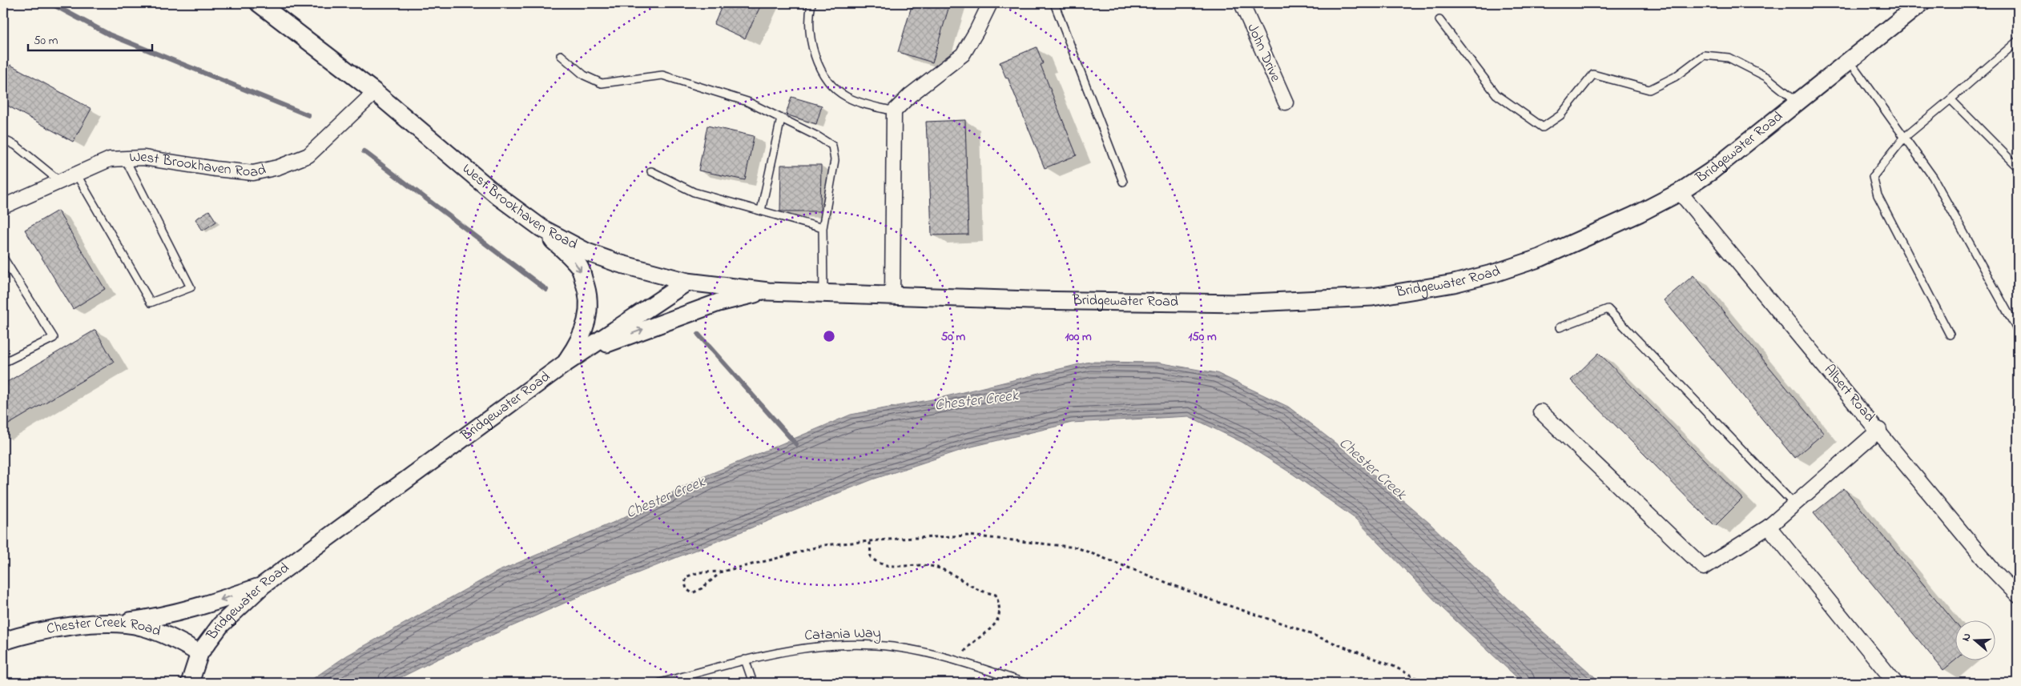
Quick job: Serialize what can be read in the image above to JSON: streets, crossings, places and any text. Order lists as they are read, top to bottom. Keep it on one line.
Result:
{"streets":{"street":["John Drive","Bridgewater Road","West Brookhaven Road","Albert Road","Chester Creek Road"],"lane":["Catania Way"]},"crossings":[["Bridgewater Road","West Brookhaven Road"],["Bridgewater Road","Albert Road"],["Bridgewater Road","Chester Creek Road"]],"water":["Chester Creek"],"scale_bar":"50 m","north":"left","rings":["50 m","100 m","150 m"]}
